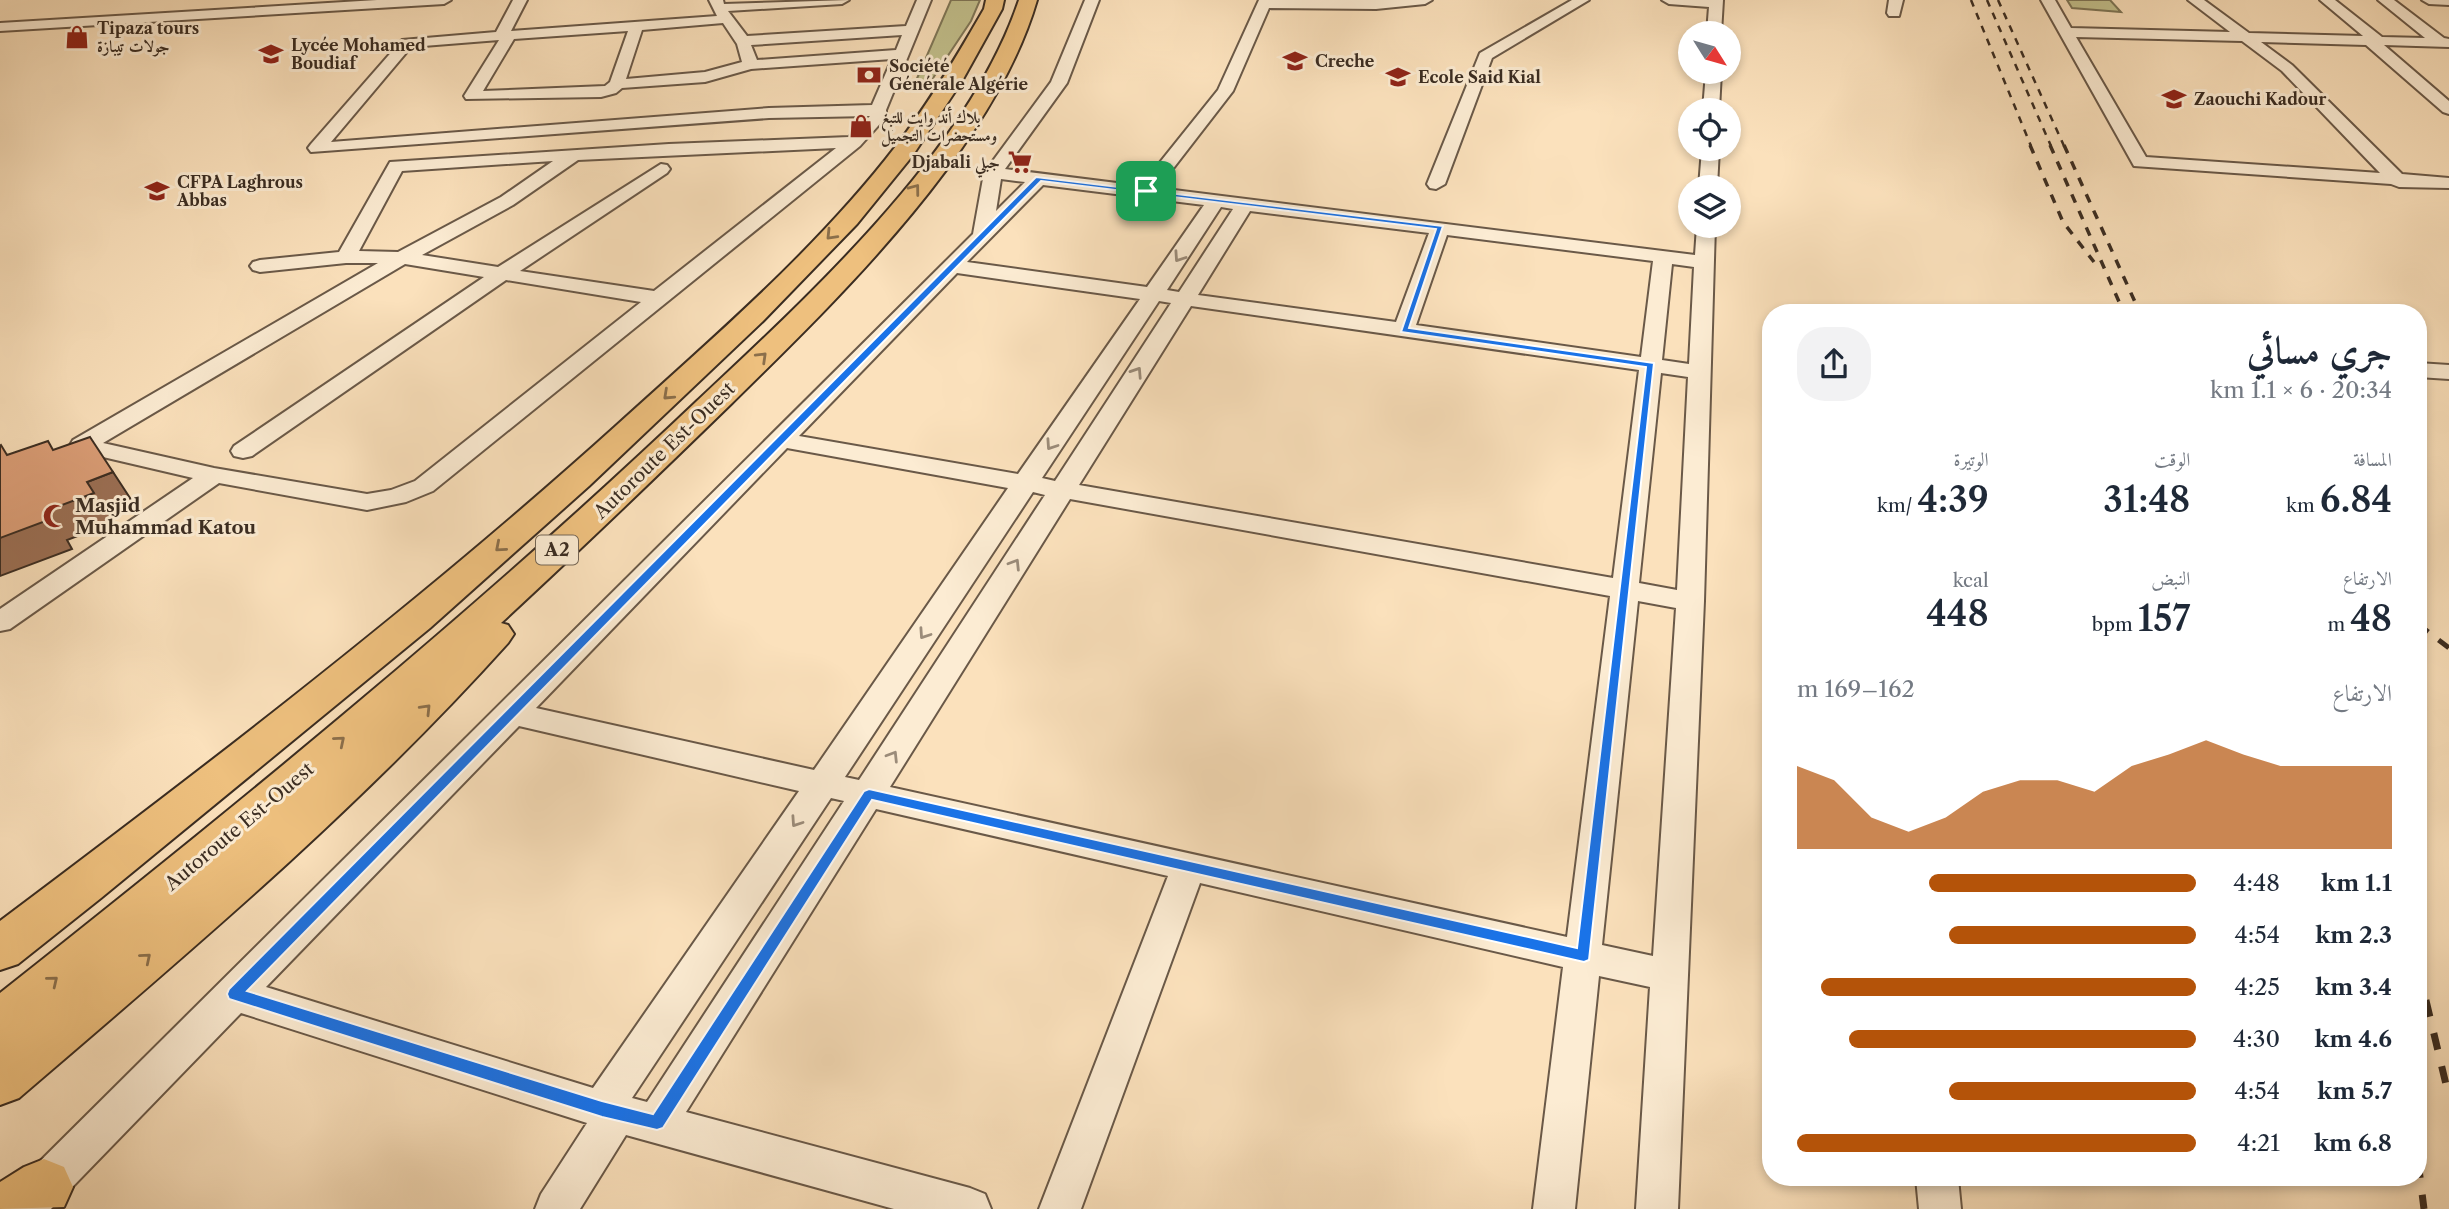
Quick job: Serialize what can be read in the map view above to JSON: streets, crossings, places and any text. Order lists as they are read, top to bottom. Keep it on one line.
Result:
{"streets":{"highway":["Autoroute Est-Ouest","A2"]},"places":{"shop":["Tipaza tours جولات تيبازة","بلاك أند وايت للتبغ ومستحضرات التجميل"],"school or university":["Lycée Mohamed Boudiaf","Creche","Ecole Said Kial","Zaouchi Kadour","CFPA Laghrous Abbas"],"bank":["Société Générale Algérie"],"supermarket":["Djabali جبلي"],"mosque":["Masjid Muhammad Katou"]},"north":"bottom right","page":{"heading":["جري مسائي","20:34 · 6 × 1.1 km"],"stats":[["المسافة","6.84 km"],["الوقت","31:48"],["الوتيرة","4:39 /km"],["الارتفاع","48 m"],["النبض","157 bpm"],["kcal","448"]],"chart":["الارتفاع","162–169 m"],"list":[{"name":"1.1 km","note":"4:48"},{"name":"2.3 km","note":"4:54"},{"name":"3.4 km","note":"4:25"},{"name":"4.6 km","note":"4:30"},{"name":"5.7 km","note":"4:54"},{"name":"6.8 km","note":"4:21"}]}}
